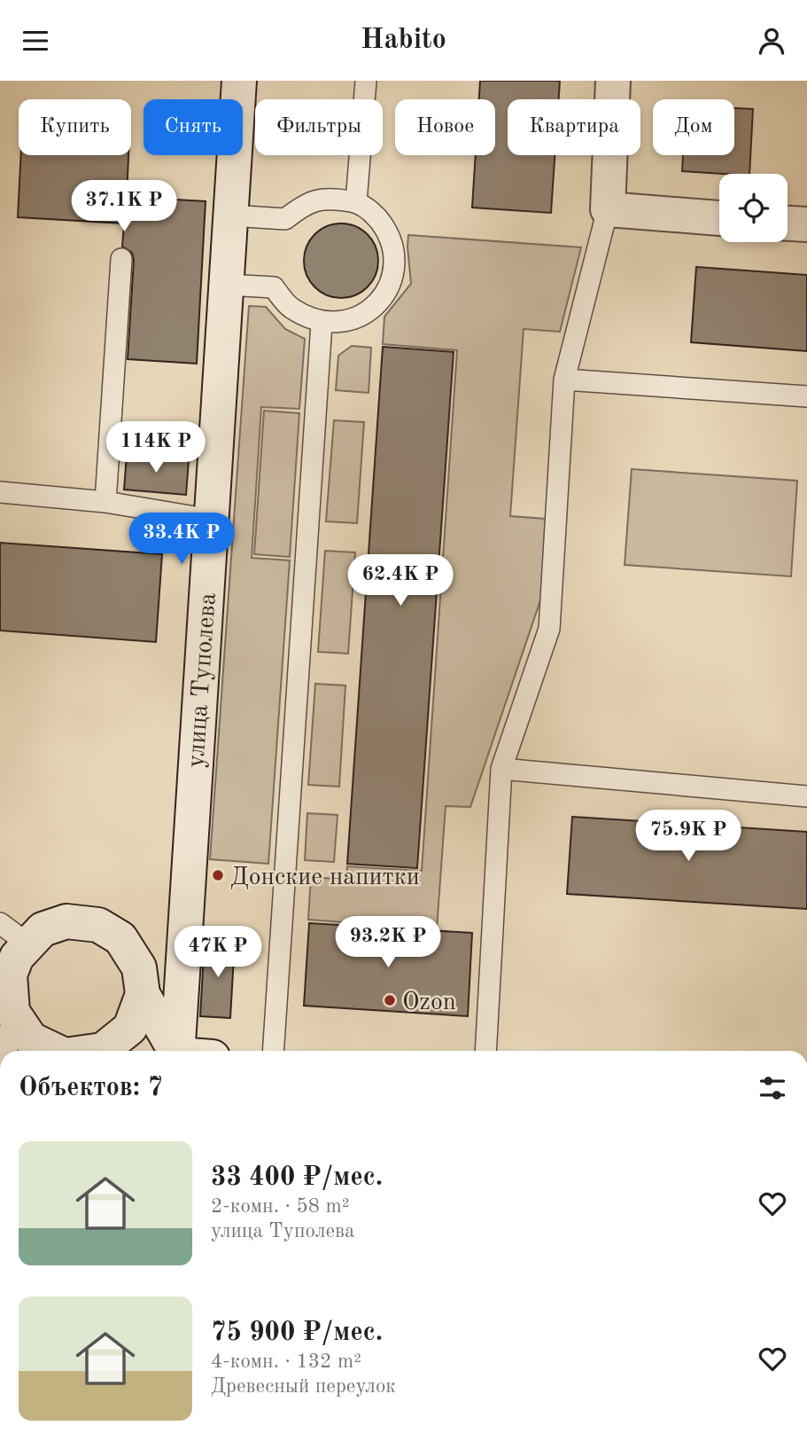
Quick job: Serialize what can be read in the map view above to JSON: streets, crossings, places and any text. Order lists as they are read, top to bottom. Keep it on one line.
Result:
{"streets":{"street":["улица Туполева"]},"places":["Донские напитки","Ozon"],"page":{"header":"Habito","chip":["Купить","Снять","Фильтры","Новое","Квартира","Дом"],"price":["37.1K ₽","114K ₽","33.4K ₽","62.4K ₽","75.9K ₽","93.2K ₽","47K ₽"],"heading":"Объектов: 7","list":[{"name":"33 400 ₽/мес.","note":"2-комн. · 58 m² · улица Туполева"},{"name":"75 900 ₽/мес.","note":"4-комн. · 132 m² · Древесный переулок"}]}}
